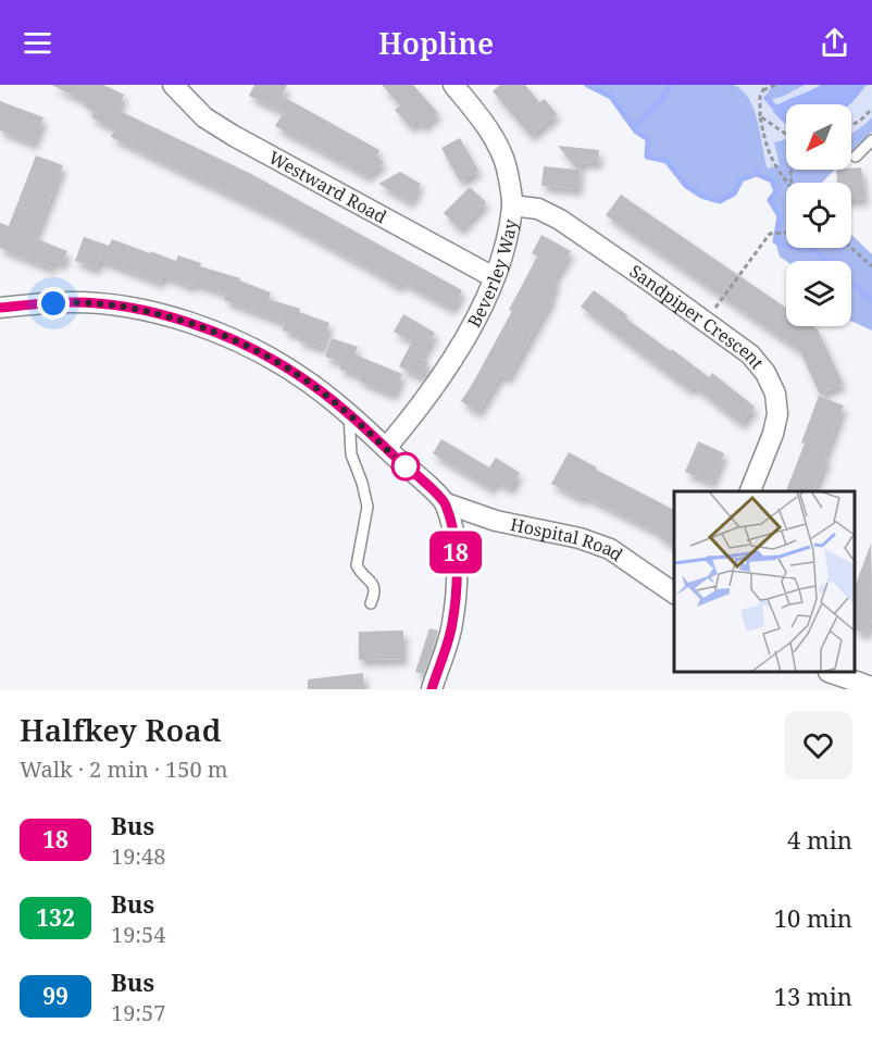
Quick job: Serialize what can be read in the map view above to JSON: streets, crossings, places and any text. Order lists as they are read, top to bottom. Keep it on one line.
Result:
{"streets":{"street":["Westward Road","Beverley Way","Sandpiper Crescent","Hospital Road"]},"crossings":[["Westward Road","Beverley Way"],["Beverley Way","Sandpiper Crescent"]],"lines":["bus line 18"],"north":"bottom left","page":{"header":"Hopline","on_map":"18","heading":["Halfkey Road","Walk · 2 min · 150 m"],"list":[{"mark":"18","name":"Bus","note":"19:48","value":"4 min"},{"mark":"132","name":"Bus","note":"19:54","value":"10 min"},{"mark":"99","name":"Bus","note":"19:57","value":"13 min"}]}}
